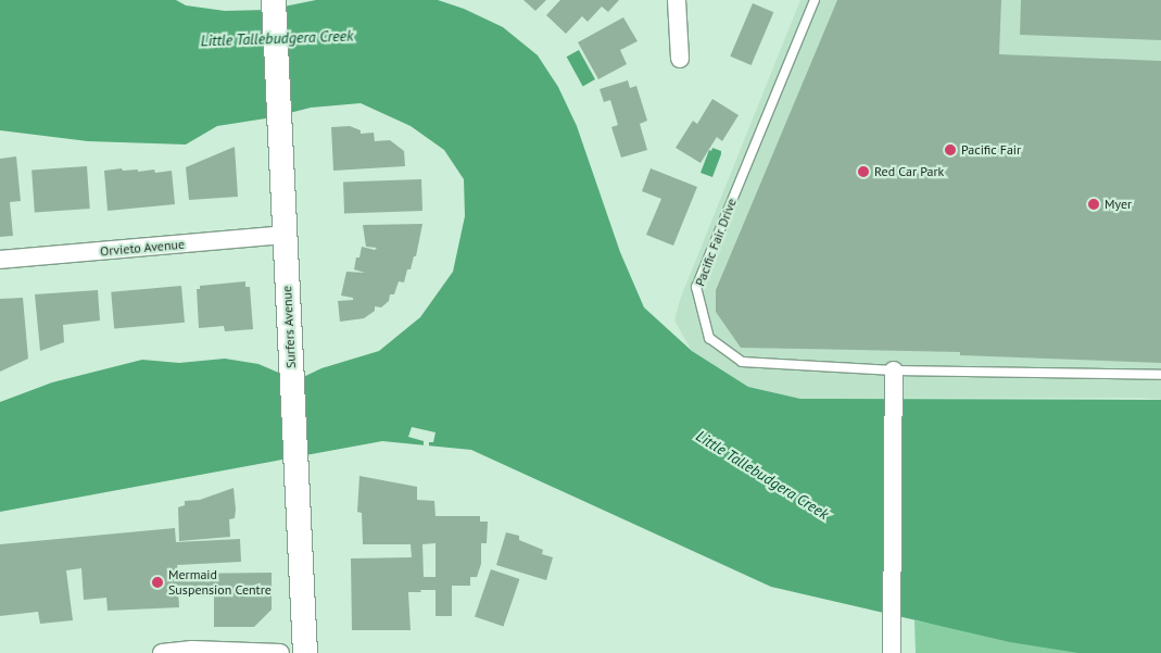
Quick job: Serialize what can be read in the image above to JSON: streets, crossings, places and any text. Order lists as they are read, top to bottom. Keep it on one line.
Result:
{"streets":{"street":["Orvieto Avenue","Surfers Avenue"],"lane":["Pacific Fair Drive"]},"crossings":[["Orvieto Avenue","Surfers Avenue"]],"water":["Little Tallebudgera Creek"],"places":["Pacific Fair","Red Car Park","Myer","Mermaid Suspension Centre"]}
